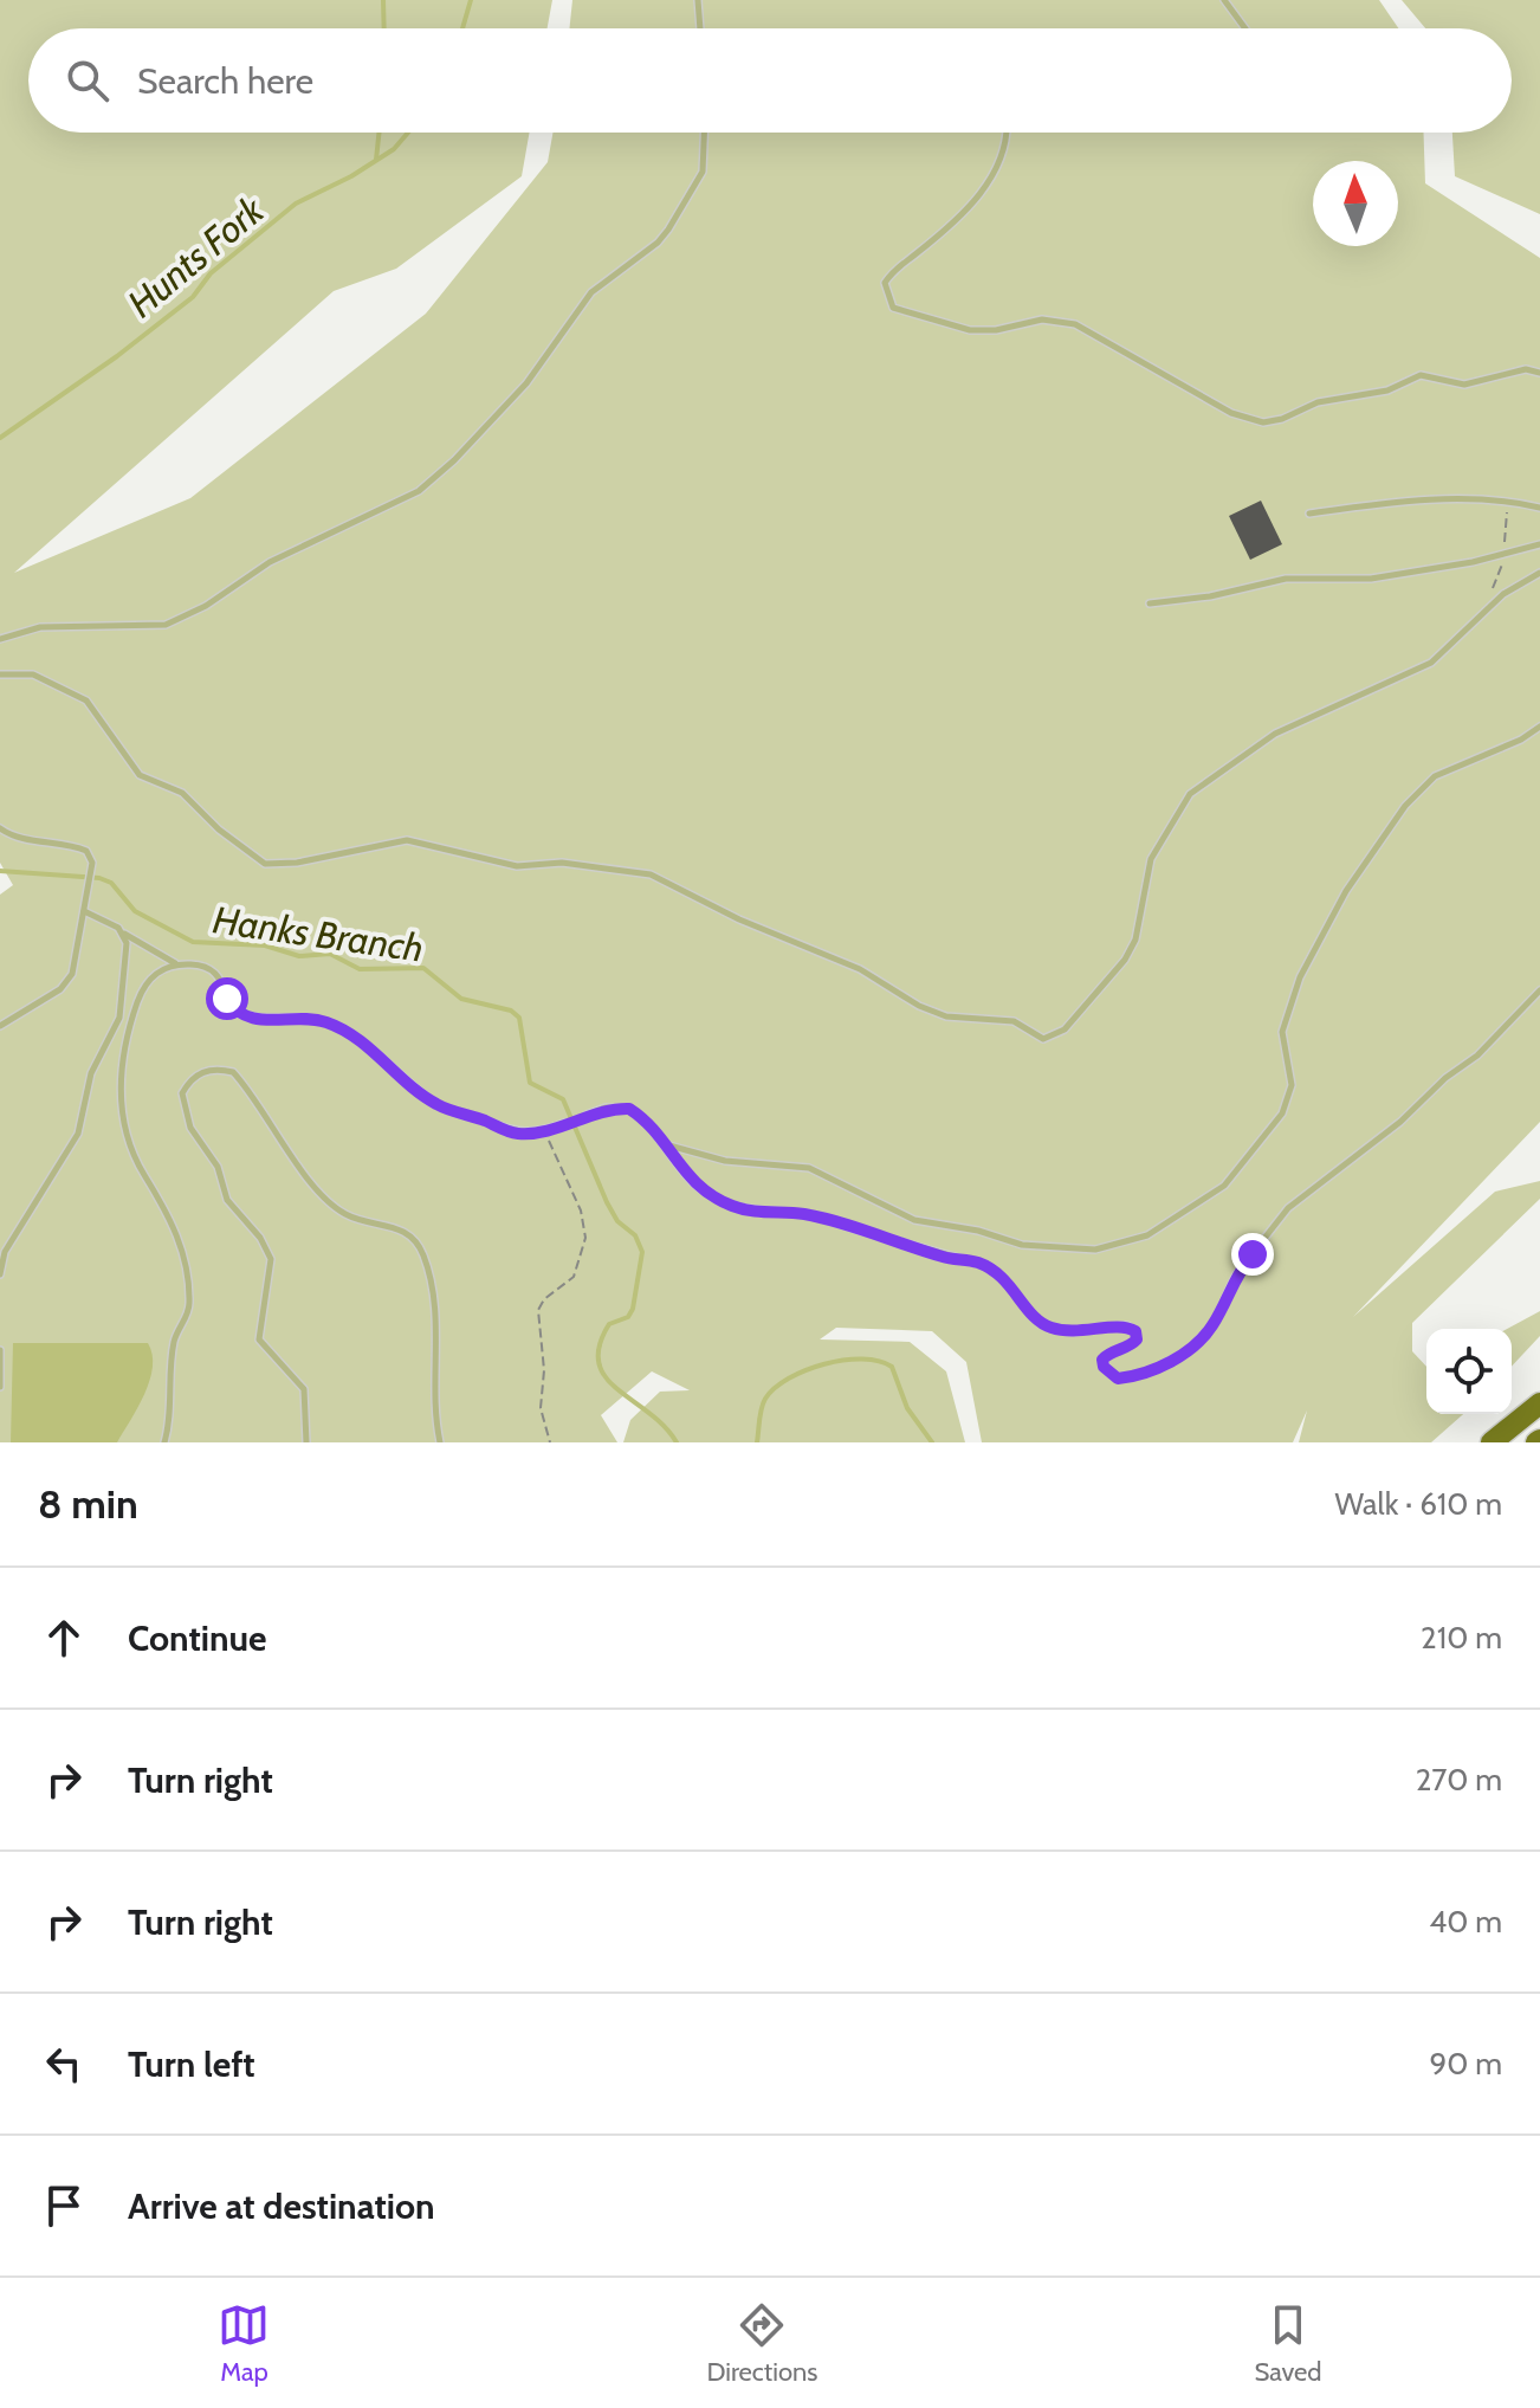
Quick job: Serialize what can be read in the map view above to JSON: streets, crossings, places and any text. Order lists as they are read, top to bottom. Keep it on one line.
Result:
{"water":["Hunts Fork","Hanks Branch"],"north":"top","page":{"search":"Search here","heading":["8 min","Walk · 610 m"],"list":[["Continue","210 m"],["Turn right","270 m"],["Turn right","40 m"],["Turn left","90 m"],"Arrive at destination"],"nav":["Map","Directions","Saved"]}}
